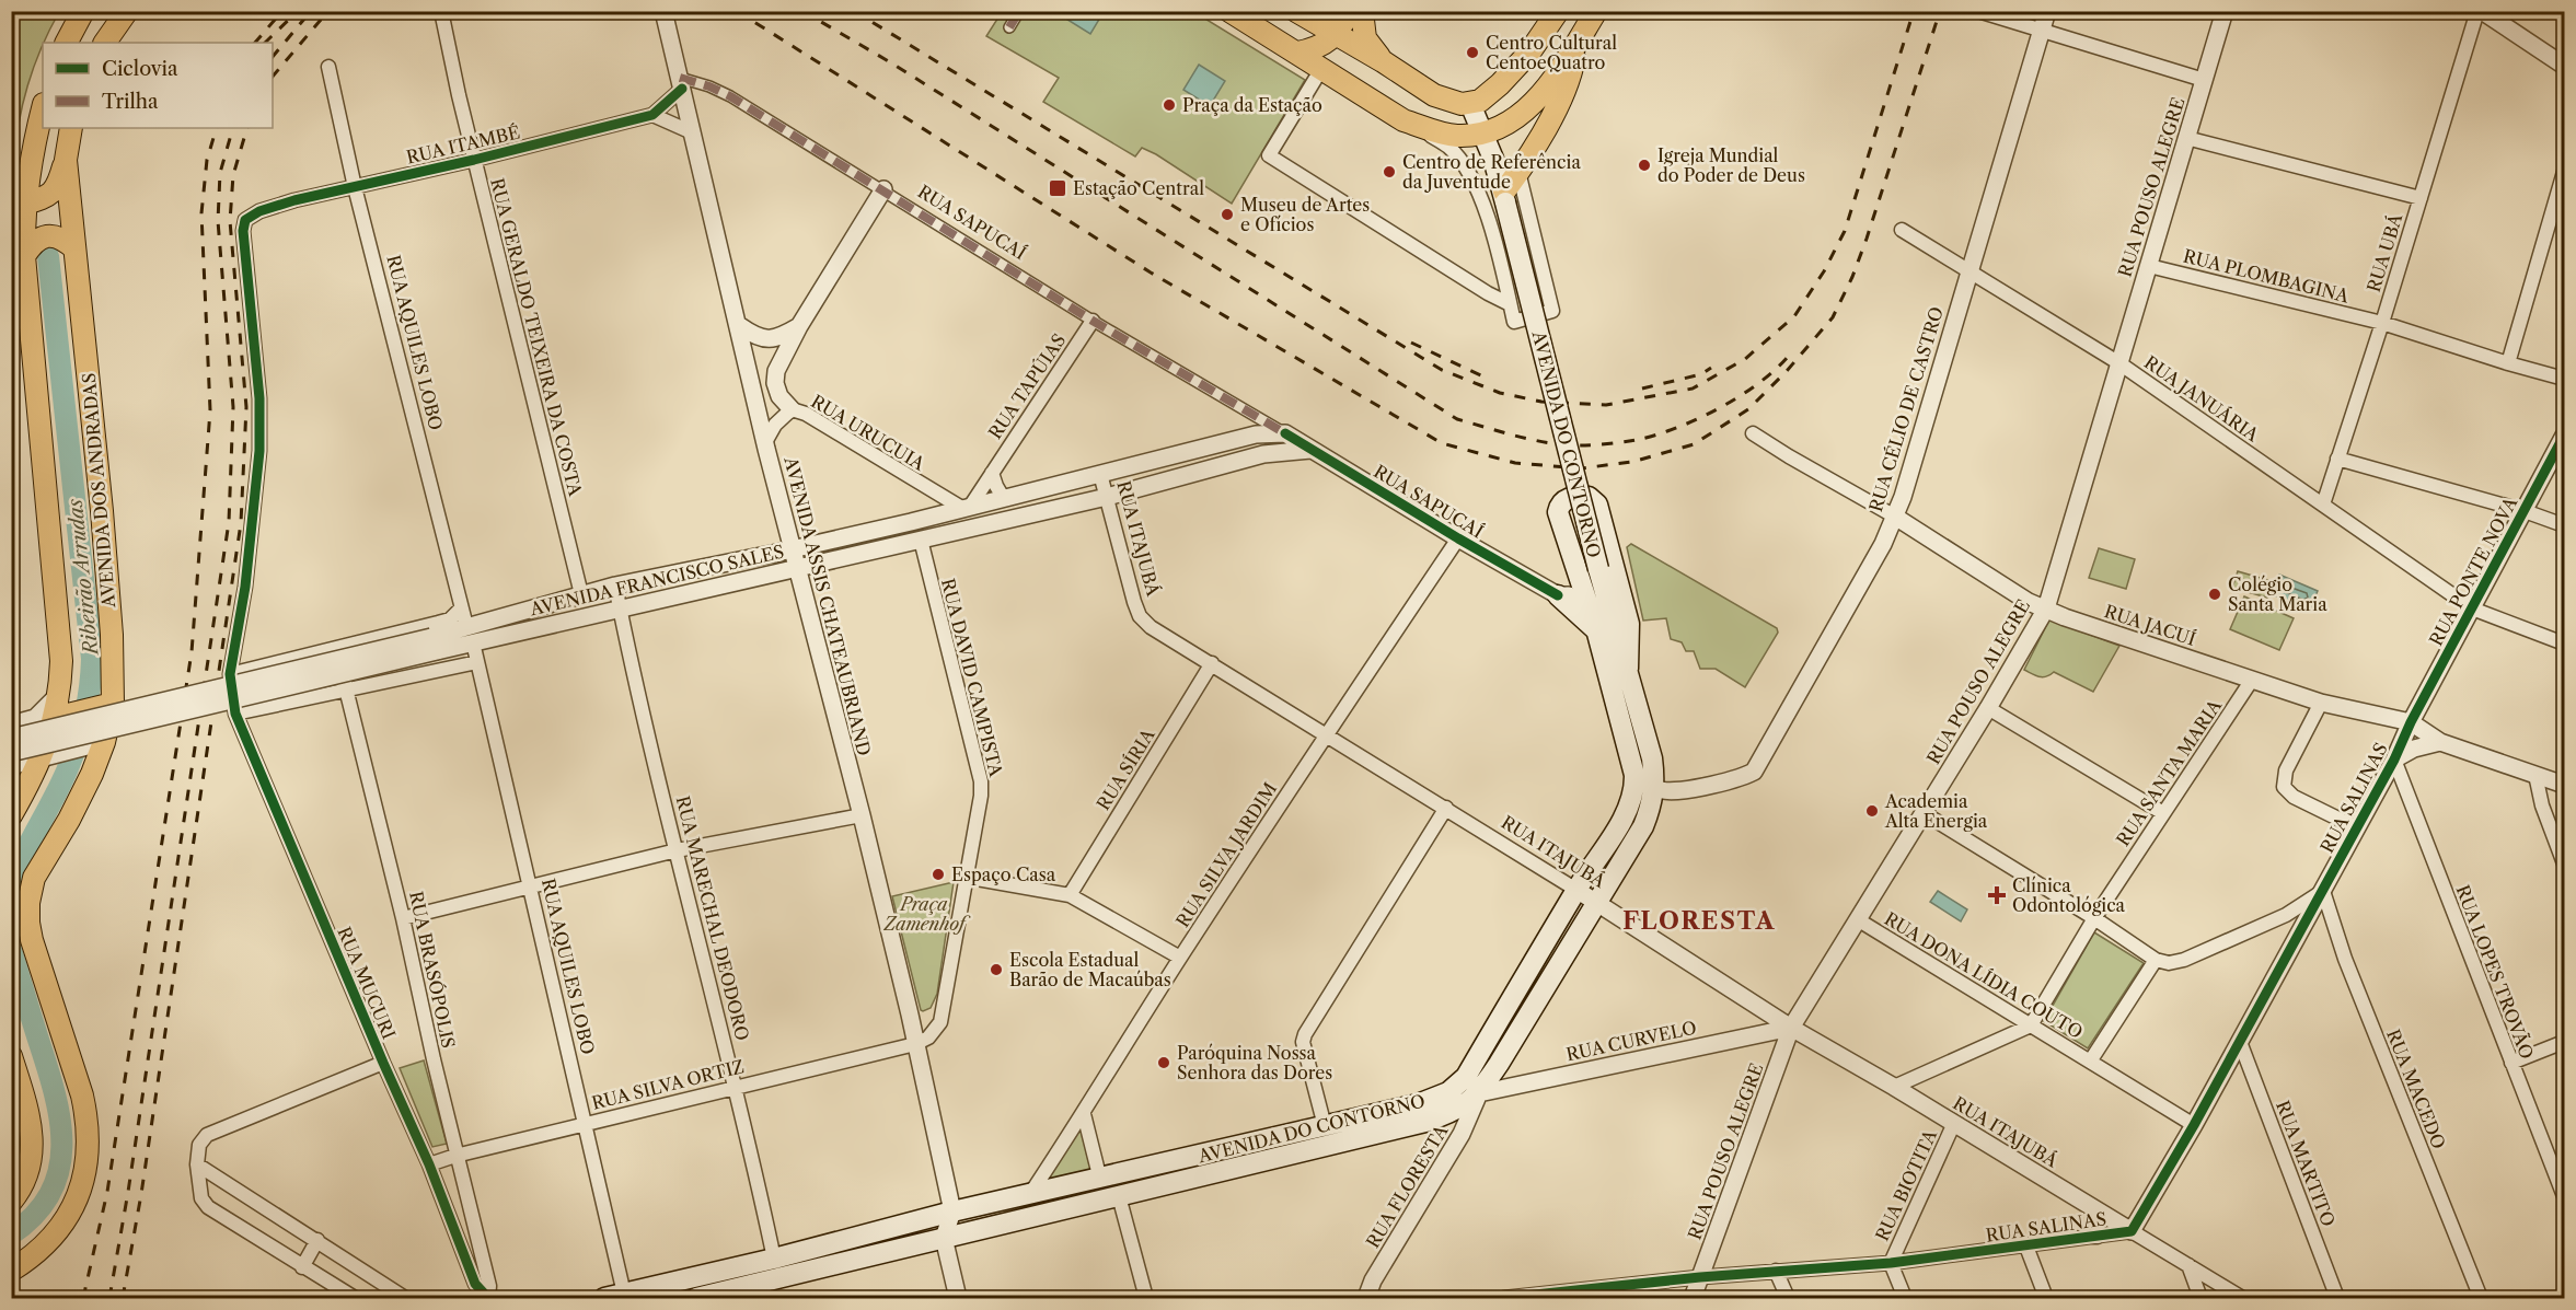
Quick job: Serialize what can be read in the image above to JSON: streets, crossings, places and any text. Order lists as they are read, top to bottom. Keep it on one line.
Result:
{"streets":{"main road":["AVENIDA DO CONTORNO","AVENIDA DOS ANDRADAS"],"street":["RUA ITAMBÉ","RUA POUSO ALEGRE","RUA SAPUCAÍ","RUA UBÁ","RUA PLOMBAGINA","RUA GERALDO TEIXEIRA DA COSTA","RUA AQUILES LOBO","RUA TAPÚIAS","RUA JANUÁRIA","RUA CÉLIO DE CASTRO","RUA URUCUIA","RUA ITAJUBÁ","RUA PONTE NOVA","AVENIDA FRANCISCO SALES","AVENIDA ASSIS CHATEAUBRIAND","RUA JACUÍ","RUA DAVID CAMPISTA","RUA SÍRIA","RUA SANTA MARIA","RUA SALINAS","RUA SILVA JARDIM","RUA MARECHAL DEODORO","RUA BRASÓPOLIS","RUA LOPES TROVÃO","RUA DONA LÍDIA COUTO","RUA MUCURI","RUA CURVELO","RUA SILVA ORTIZ","RUA MACEDO","RUA MARTITO","RUA BIOTITA","RUA FLORESTA"]},"crossings":[["RUA ITAMBÉ","RUA SAPUCAÍ"],["RUA ITAMBÉ","RUA GERALDO TEIXEIRA DA COSTA"],["RUA ITAMBÉ","RUA AQUILES LOBO"],["RUA ITAMBÉ","AVENIDA ASSIS CHATEAUBRIAND"],["RUA ITAMBÉ","RUA MUCURI"],["RUA POUSO ALEGRE","RUA PLOMBAGINA"],["RUA POUSO ALEGRE","RUA JANUÁRIA"],["RUA POUSO ALEGRE","RUA ITAJUBÁ"],["RUA POUSO ALEGRE","RUA JACUÍ"],["RUA POUSO ALEGRE","RUA SALINAS"],["RUA POUSO ALEGRE","RUA DONA LÍDIA COUTO"],["RUA POUSO ALEGRE","RUA CURVELO"],["RUA SAPUCAÍ","RUA TAPÚIAS"],["RUA SAPUCAÍ","AVENIDA FRANCISCO SALES"],["RUA SAPUCAÍ","AVENIDA ASSIS CHATEAUBRIAND"],["RUA SAPUCAÍ","RUA SILVA JARDIM"],["RUA UBÁ","RUA PLOMBAGINA"],["RUA UBÁ","RUA JANUÁRIA"],["RUA GERALDO TEIXEIRA DA COSTA","AVENIDA FRANCISCO SALES"],["RUA AQUILES LOBO","AVENIDA DO CONTORNO"],["RUA AQUILES LOBO","AVENIDA FRANCISCO SALES"],["RUA AQUILES LOBO","RUA SILVA ORTIZ"],["RUA TAPÚIAS","RUA URUCUIA"],["RUA TAPÚIAS","AVENIDA FRANCISCO SALES"],["RUA JANUÁRIA","RUA CÉLIO DE CASTRO"],["RUA JANUÁRIA","RUA PONTE NOVA"],["RUA CÉLIO DE CASTRO","AVENIDA DO CONTORNO"],["RUA CÉLIO DE CASTRO","RUA JACUÍ"],["RUA URUCUIA","AVENIDA FRANCISCO SALES"],["RUA URUCUIA","AVENIDA ASSIS CHATEAUBRIAND"],["AVENIDA DO CONTORNO","RUA ITAJUBÁ"],["AVENIDA DO CONTORNO","AVENIDA ASSIS CHATEAUBRIAND"],["AVENIDA DO CONTORNO","RUA SILVA JARDIM"],["AVENIDA DO CONTORNO","RUA MARECHAL DEODORO"],["AVENIDA DO CONTORNO","RUA CURVELO"],["AVENIDA DO CONTORNO","RUA FLORESTA"],["RUA ITAJUBÁ","AVENIDA FRANCISCO SALES"],["RUA ITAJUBÁ","RUA SÍRIA"],["RUA ITAJUBÁ","RUA SALINAS"],["RUA ITAJUBÁ","RUA SILVA JARDIM"],["RUA ITAJUBÁ","RUA CURVELO"],["RUA ITAJUBÁ","RUA BIOTITA"],["RUA PONTE NOVA","RUA JACUÍ"],["RUA PONTE NOVA","RUA SALINAS"],["AVENIDA FRANCISCO SALES","AVENIDA ASSIS CHATEAUBRIAND"],["AVENIDA FRANCISCO SALES","RUA DAVID CAMPISTA"],["AVENIDA FRANCISCO SALES","RUA MARECHAL DEODORO"],["AVENIDA ASSIS CHATEAUBRIAND","RUA DAVID CAMPISTA"],["AVENIDA ASSIS CHATEAUBRIAND","RUA SILVA ORTIZ"],["RUA JACUÍ","RUA SANTA MARIA"],["RUA JACUÍ","RUA SALINAS"],["RUA DAVID CAMPISTA","RUA SILVA ORTIZ"],["RUA SANTA MARIA","RUA DONA LÍDIA COUTO"],["RUA SALINAS","RUA LOPES TROVÃO"],["RUA SALINAS","RUA DONA LÍDIA COUTO"],["RUA SALINAS","RUA MACEDO"],["RUA SALINAS","RUA MARTITO"],["RUA SALINAS","RUA BIOTITA"],["RUA MARECHAL DEODORO","RUA SILVA ORTIZ"],["RUA BRASÓPOLIS","RUA MUCURI"],["RUA BRASÓPOLIS","RUA SILVA ORTIZ"],["RUA MUCURI","RUA SILVA ORTIZ"],["RUA CURVELO","RUA FLORESTA"]],"districts":["FLORESTA"],"water":["Ribeirão Arrudas"],"parks":["Praça Zamenhof"],"places":{"other":["Centro Cultural CentoeQuatro","Praça da Estação","Igreja Mundial do Poder de Deus","Centro de Referência da Juventude","Museu de Artes e Ofícios","Colégio Santa Maria","Academia Alta Energia","Espaço Casa","Escola Estadual Barão de Macaúbas","Paróquina Nossa Senhora das Dores"],"transit":["Estação Central"],"health":["Clínica Odontológica"]},"legend":["Ciclovia","Trilha"]}
